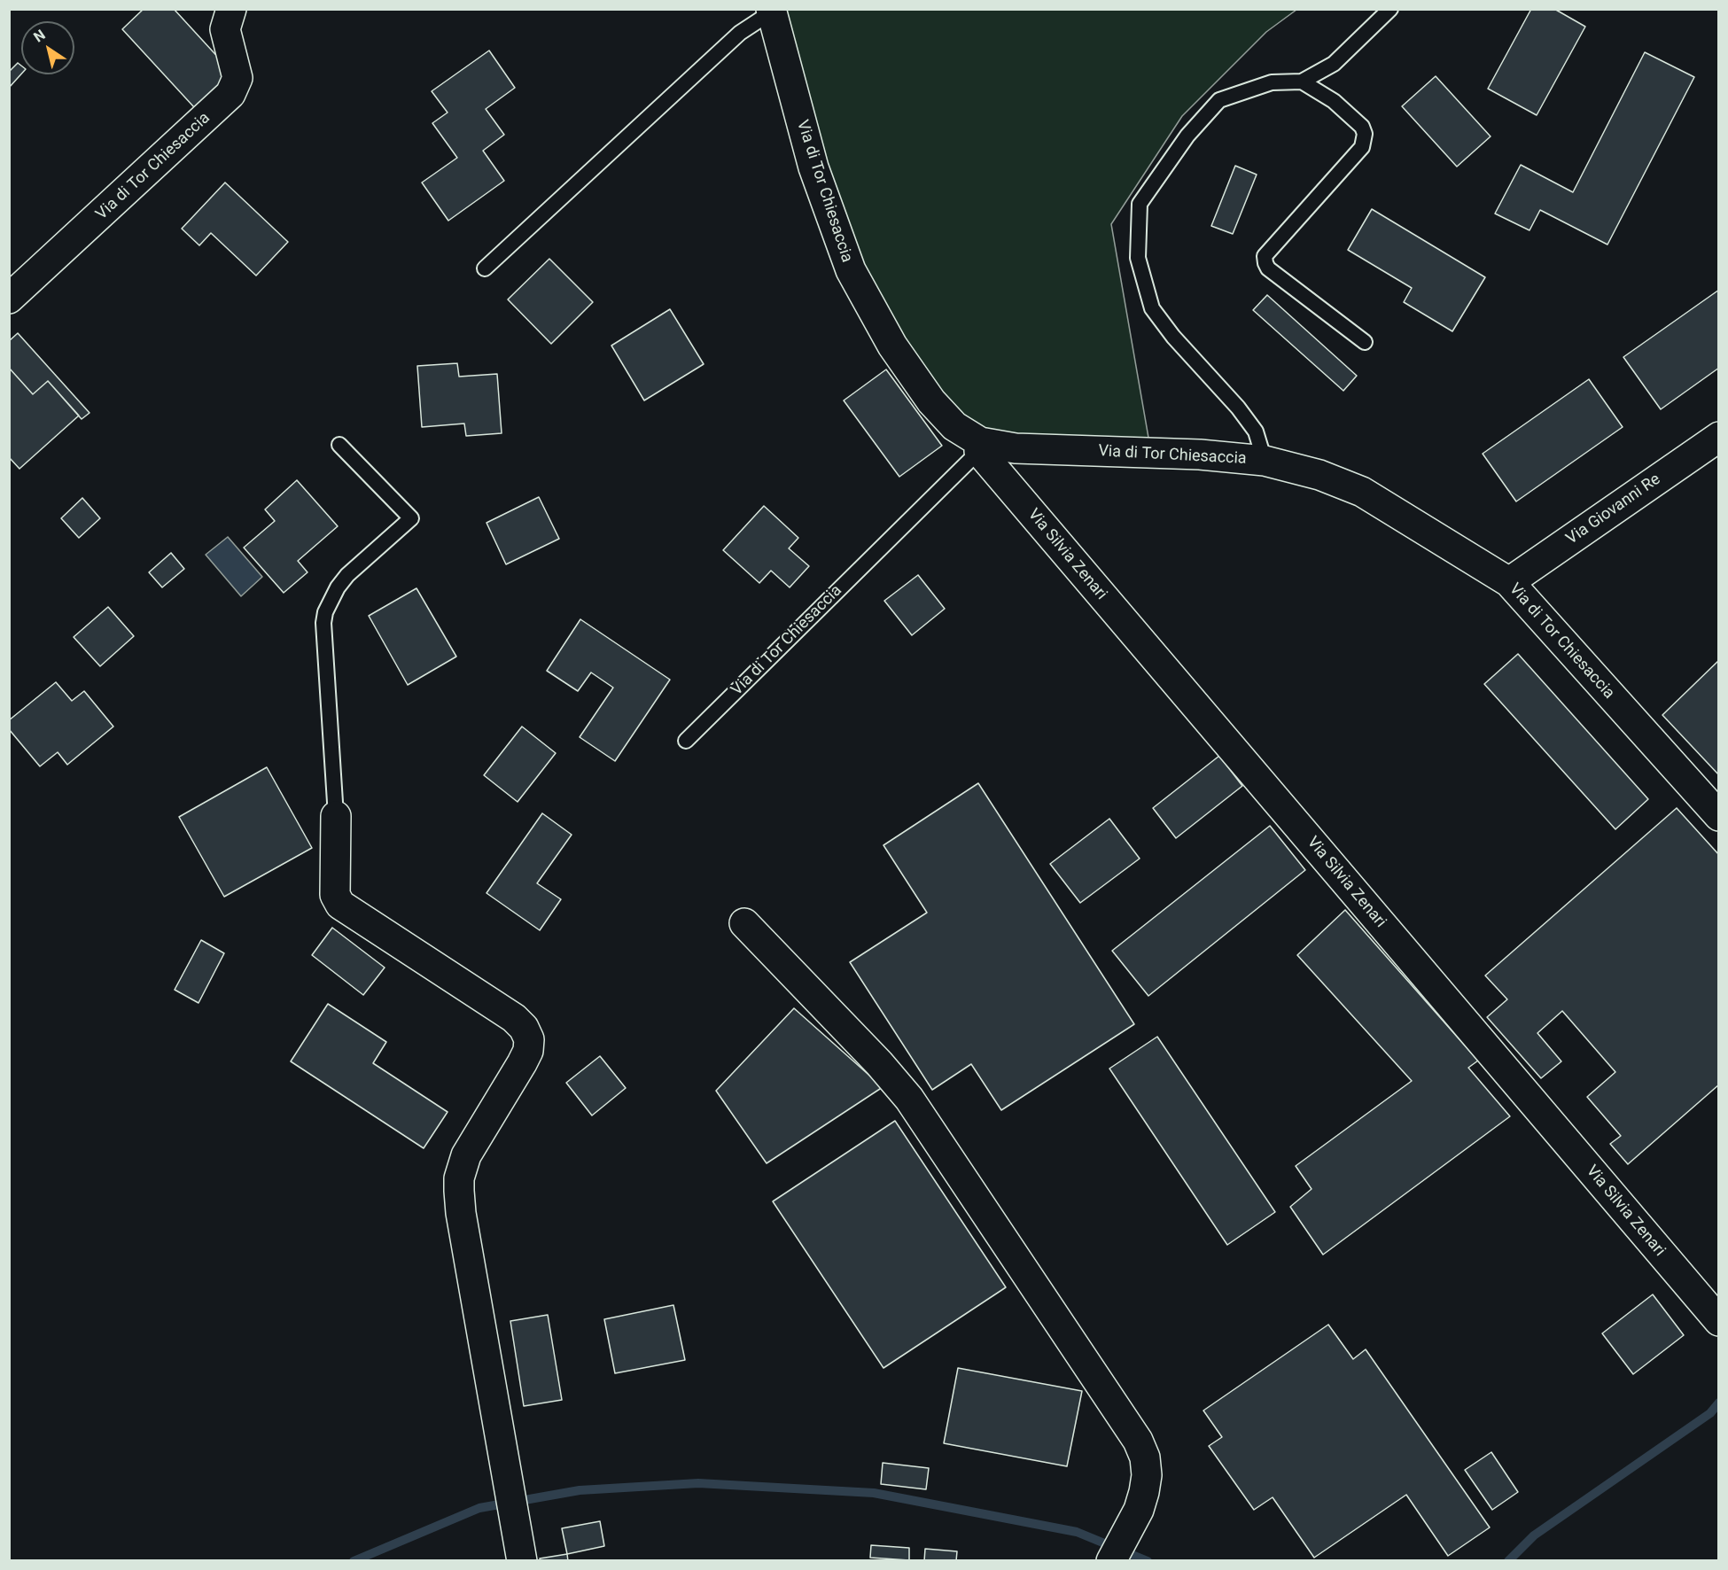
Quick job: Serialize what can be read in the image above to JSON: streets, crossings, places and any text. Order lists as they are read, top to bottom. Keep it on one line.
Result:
{"streets":{"street":["Via di Tor Chiesaccia","Via Giovanni Re","Via Silvia Zenari"]},"crossings":[["Via di Tor Chiesaccia","Via Giovanni Re"],["Via di Tor Chiesaccia","Via Silvia Zenari"]],"north":"top left"}
